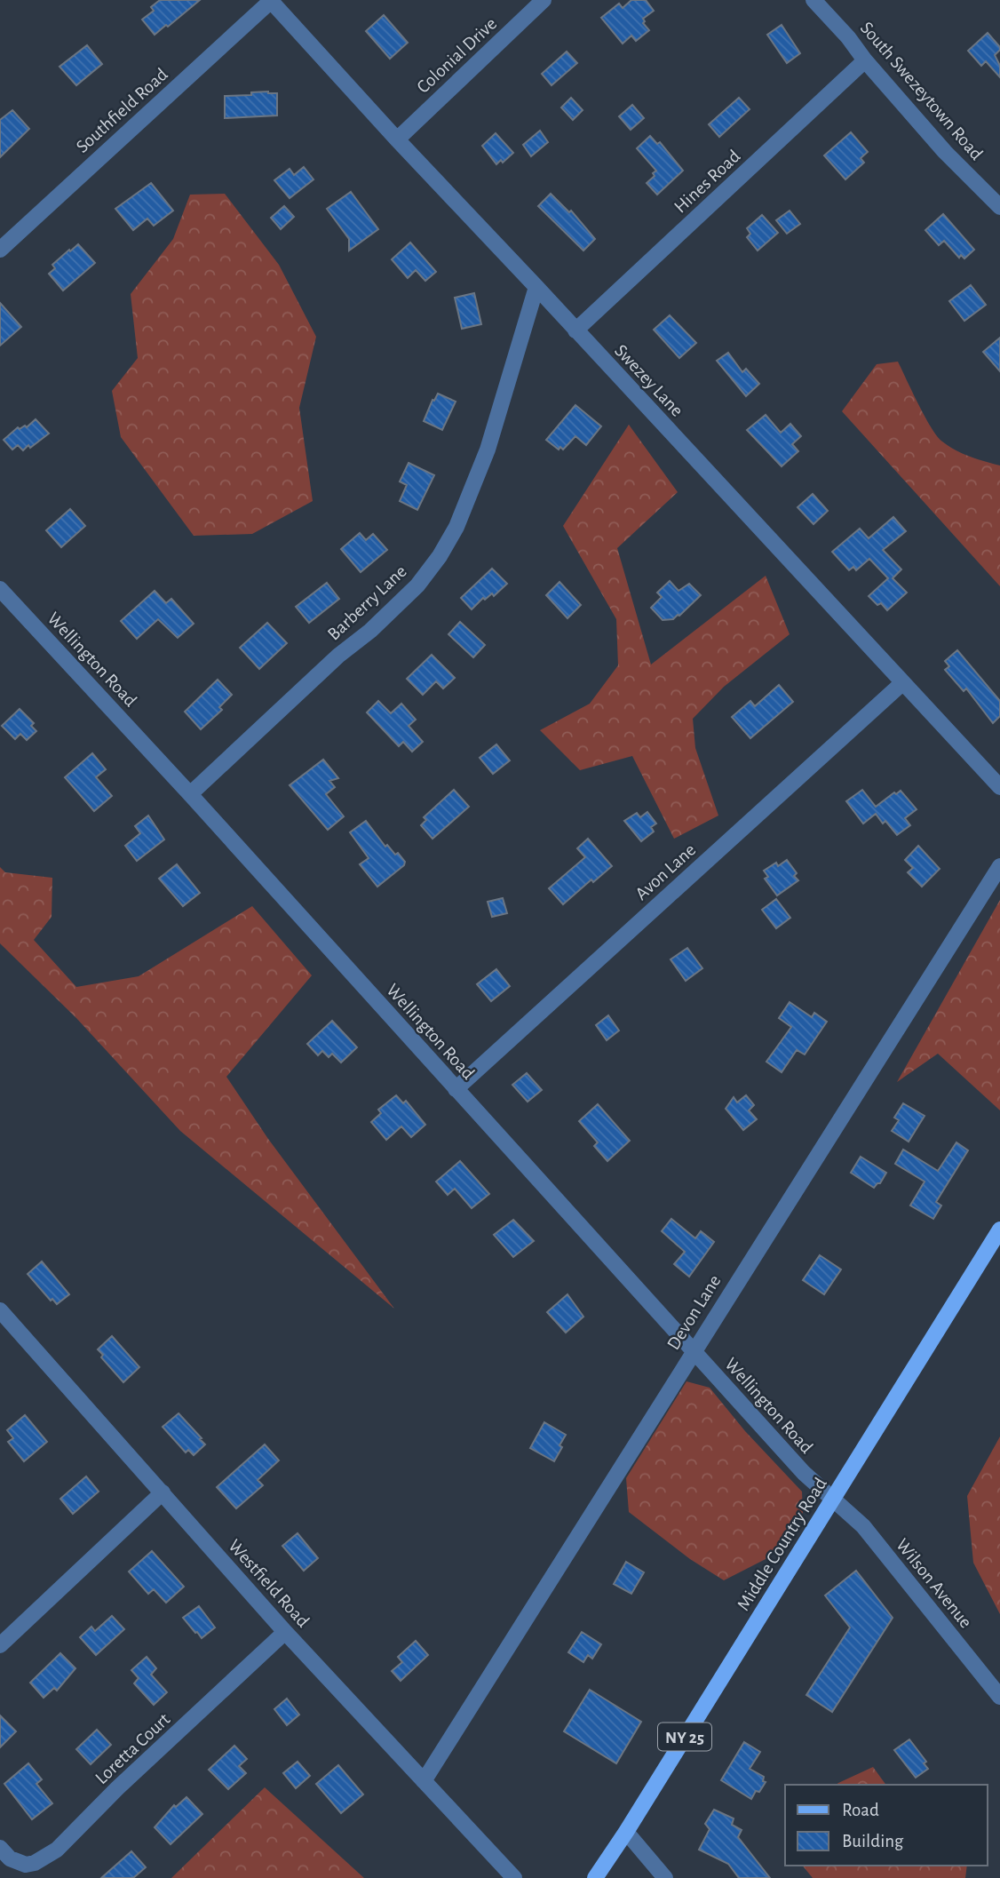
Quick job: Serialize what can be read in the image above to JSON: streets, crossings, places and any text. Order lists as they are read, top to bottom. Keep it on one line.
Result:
{"streets":{"main road":["Middle Country Road","NY 25"],"street":["Colonial Drive","South Swezeytown Road","Southfield Road","Hines Road","Swezey Lane","Barberry Lane","Wellington Road","Avon Lane","Devon Lane","Westfield Road","Wilson Avenue","Loretta Court"]},"crossings":[["Colonial Drive","Swezey Lane"],["South Swezeytown Road","Hines Road"],["Southfield Road","Swezey Lane"],["Hines Road","Swezey Lane"],["Swezey Lane","Barberry Lane"],["Swezey Lane","Avon Lane"],["Barberry Lane","Wellington Road"],["Wellington Road","Avon Lane"],["Wellington Road","Devon Lane"],["Wellington Road","Middle Country Road"],["Wellington Road","Wilson Avenue"],["Devon Lane","Westfield Road"],["Middle Country Road","Wilson Avenue"],["Westfield Road","Loretta Court"]],"legend":["Road","Building"]}
